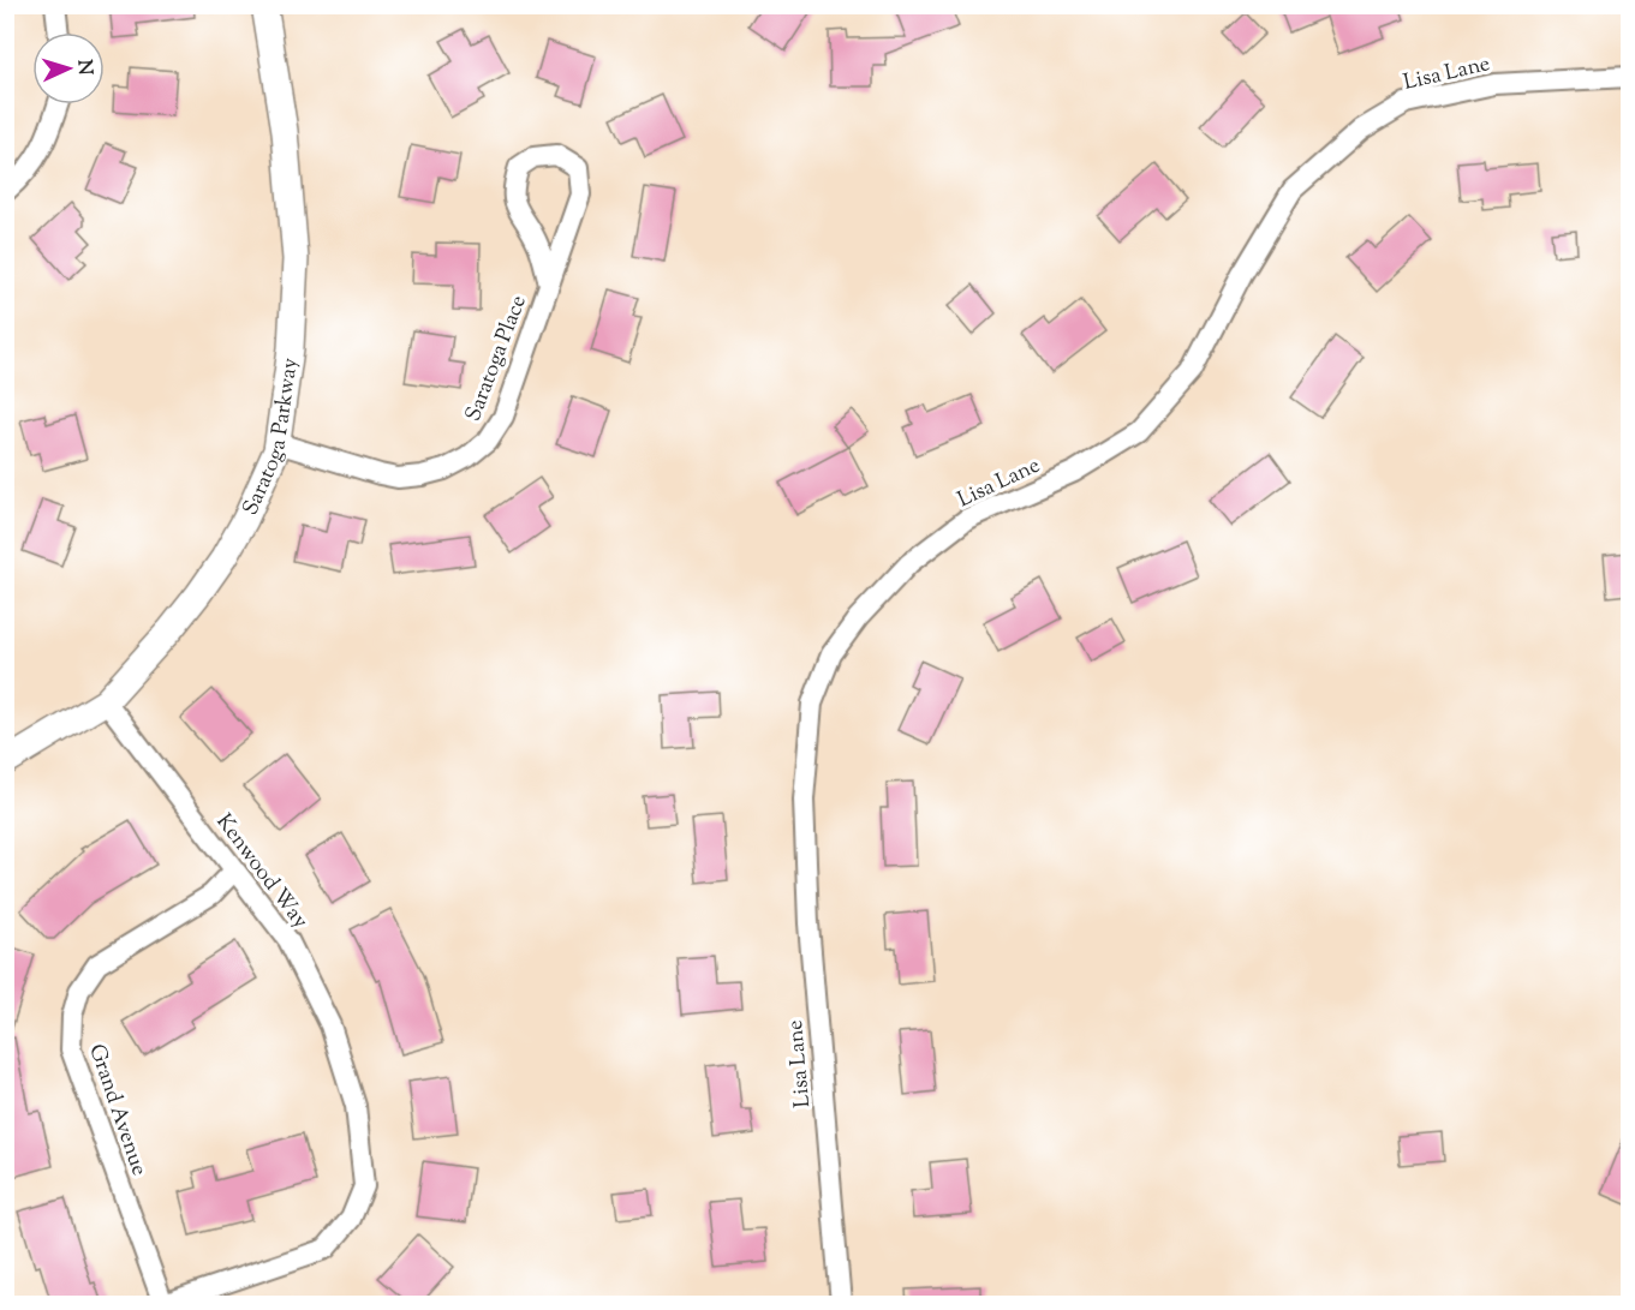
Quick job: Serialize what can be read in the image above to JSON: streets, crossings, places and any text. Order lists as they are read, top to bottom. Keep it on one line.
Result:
{"streets":{"street":["Lisa Lane","Saratoga Place","Saratoga Parkway","Kenwood Way","Grand Avenue"]},"crossings":[["Saratoga Place","Saratoga Parkway"],["Saratoga Parkway","Kenwood Way"],["Kenwood Way","Grand Avenue"]],"north":"right"}
